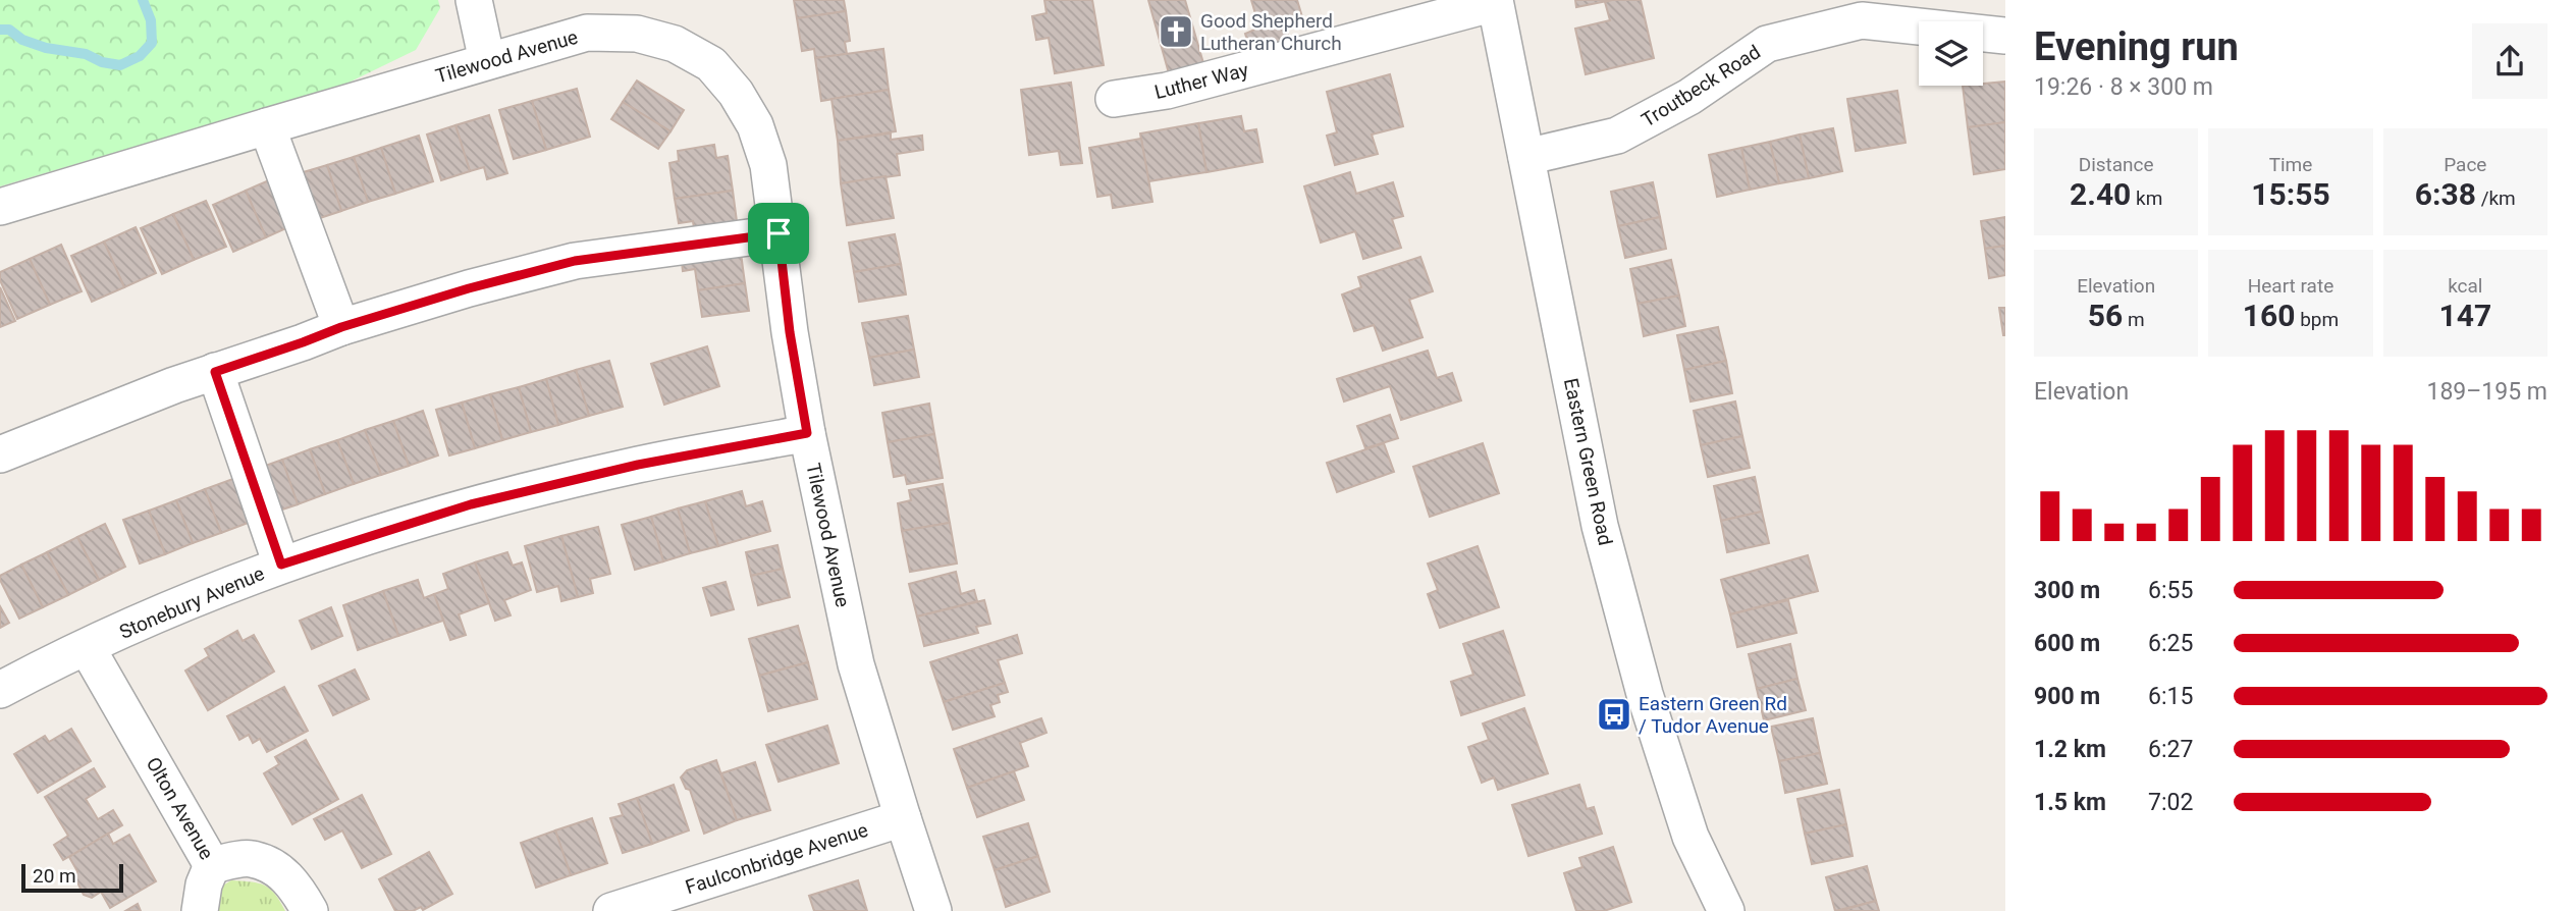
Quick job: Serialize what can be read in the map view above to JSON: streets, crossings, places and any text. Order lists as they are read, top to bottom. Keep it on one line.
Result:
{"streets":{"street":["Tilewood Avenue","Luther Way","Troutbeck Road","Eastern Green Road","Stonebury Avenue","Olton Avenue","Faulconbridge Avenue"]},"crossings":[["Tilewood Avenue","Stonebury Avenue"],["Tilewood Avenue","Faulconbridge Avenue"],["Luther Way","Eastern Green Road"],["Troutbeck Road","Eastern Green Road"],["Stonebury Avenue","Olton Avenue"]],"places":{"church":["Good Shepherd Lutheran Church"],"bus stop":["Eastern Green Rd / Tudor Avenue"]},"scale_bar":"20 m","page":{"heading":["Evening run","19:26 · 8 × 300 m"],"stats":[["Distance","2.40 km"],["Time","15:55"],["Pace","6:38 /km"],["Elevation","56 m"],["Heart rate","160 bpm"],["kcal","147"]],"chart":["Elevation","189–195 m"],"list":[{"name":"300 m","note":"6:55"},{"name":"600 m","note":"6:25"},{"name":"900 m","note":"6:15"},{"name":"1.2 km","note":"6:27"},{"name":"1.5 km","note":"7:02"}],"scale":"20 m"}}
